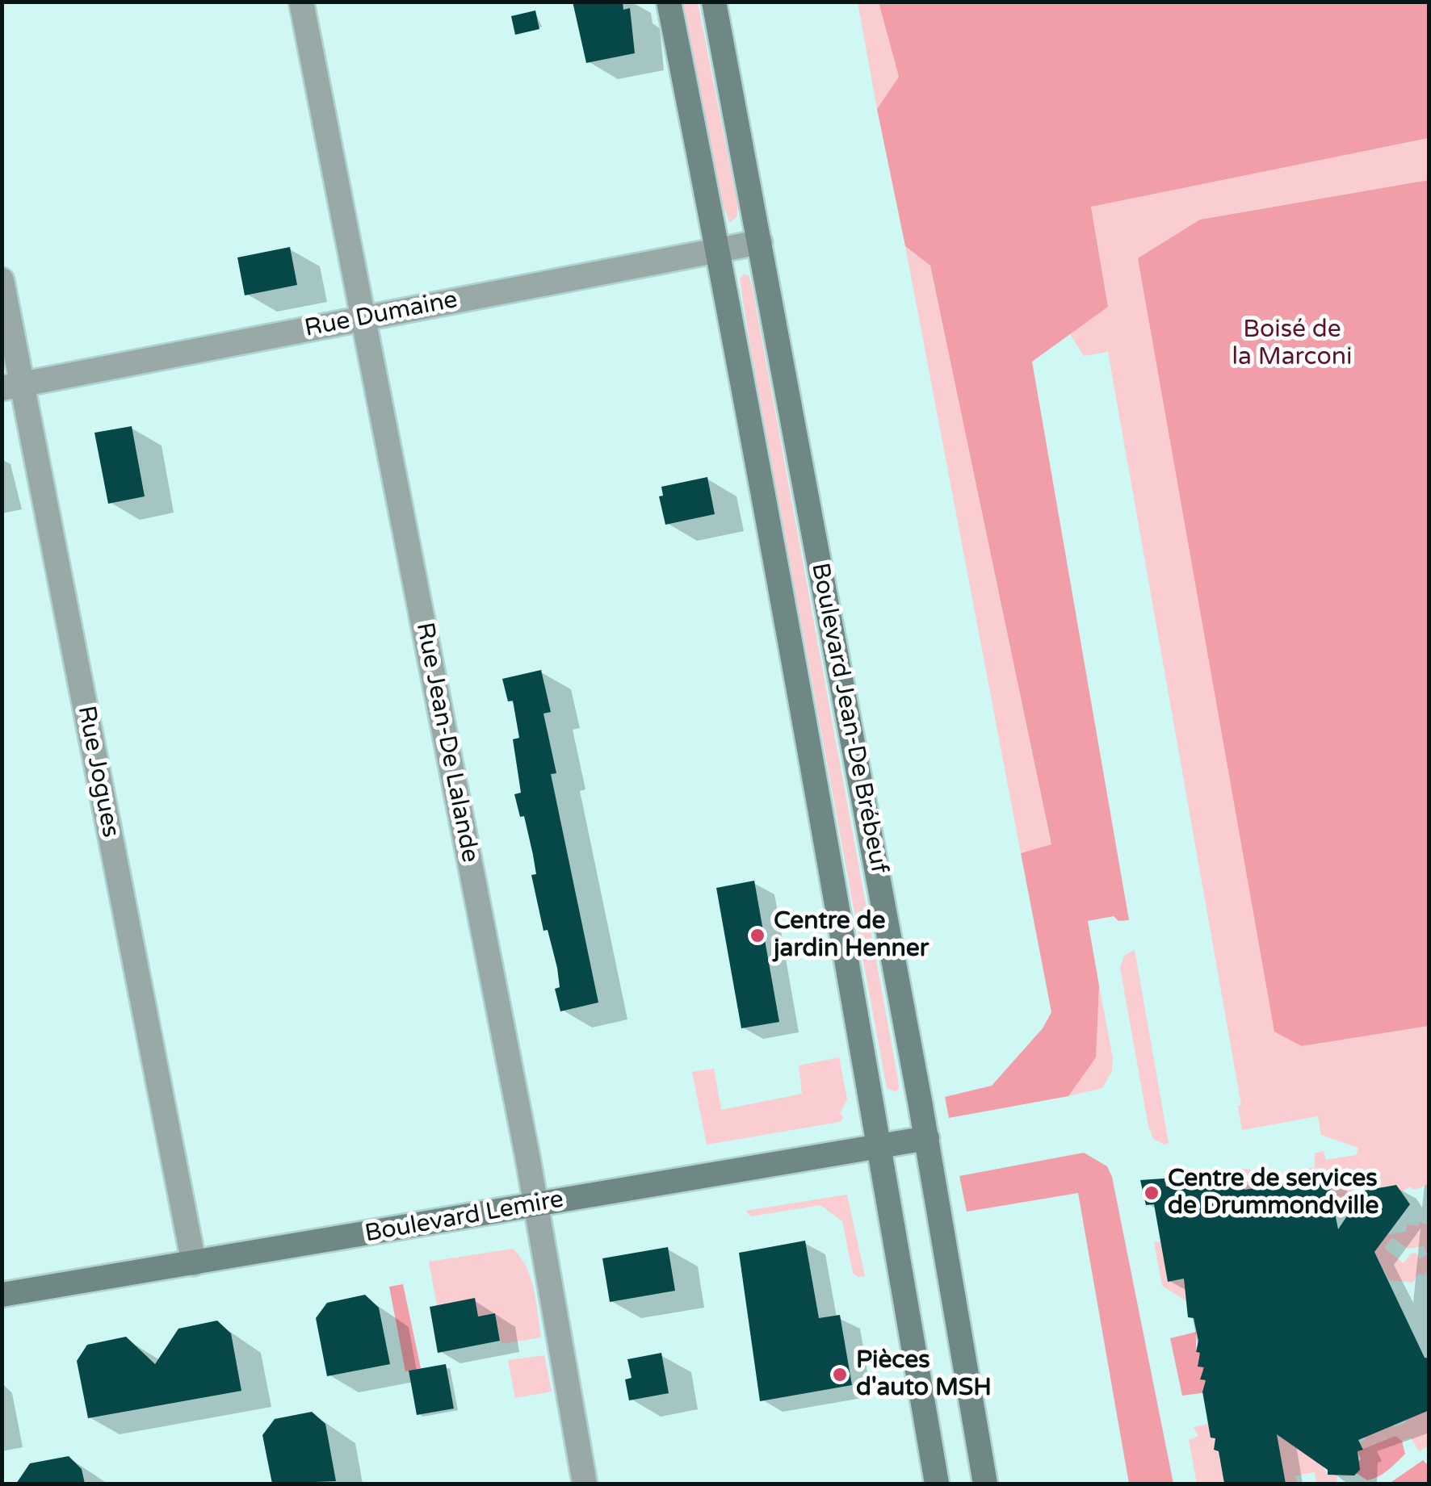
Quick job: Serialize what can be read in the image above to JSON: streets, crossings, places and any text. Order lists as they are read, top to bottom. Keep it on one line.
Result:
{"streets":{"main road":["Boulevard Jean-De Brébeuf","Boulevard Lemire"],"street":["Rue Dumaine","Rue Jean-De Lalande","Rue Jogues"]},"crossings":[["Rue Dumaine","Boulevard Jean-De Brébeuf"],["Rue Dumaine","Rue Jean-De Lalande"],["Rue Dumaine","Rue Jogues"],["Boulevard Jean-De Brébeuf","Boulevard Lemire"],["Rue Jean-De Lalande","Boulevard Lemire"],["Rue Jogues","Boulevard Lemire"]],"parks":["Boisé de la Marconi"],"places":["Centre de jardin Henner","Centre de services de Drummondville","Pièces d'auto MSH"]}
